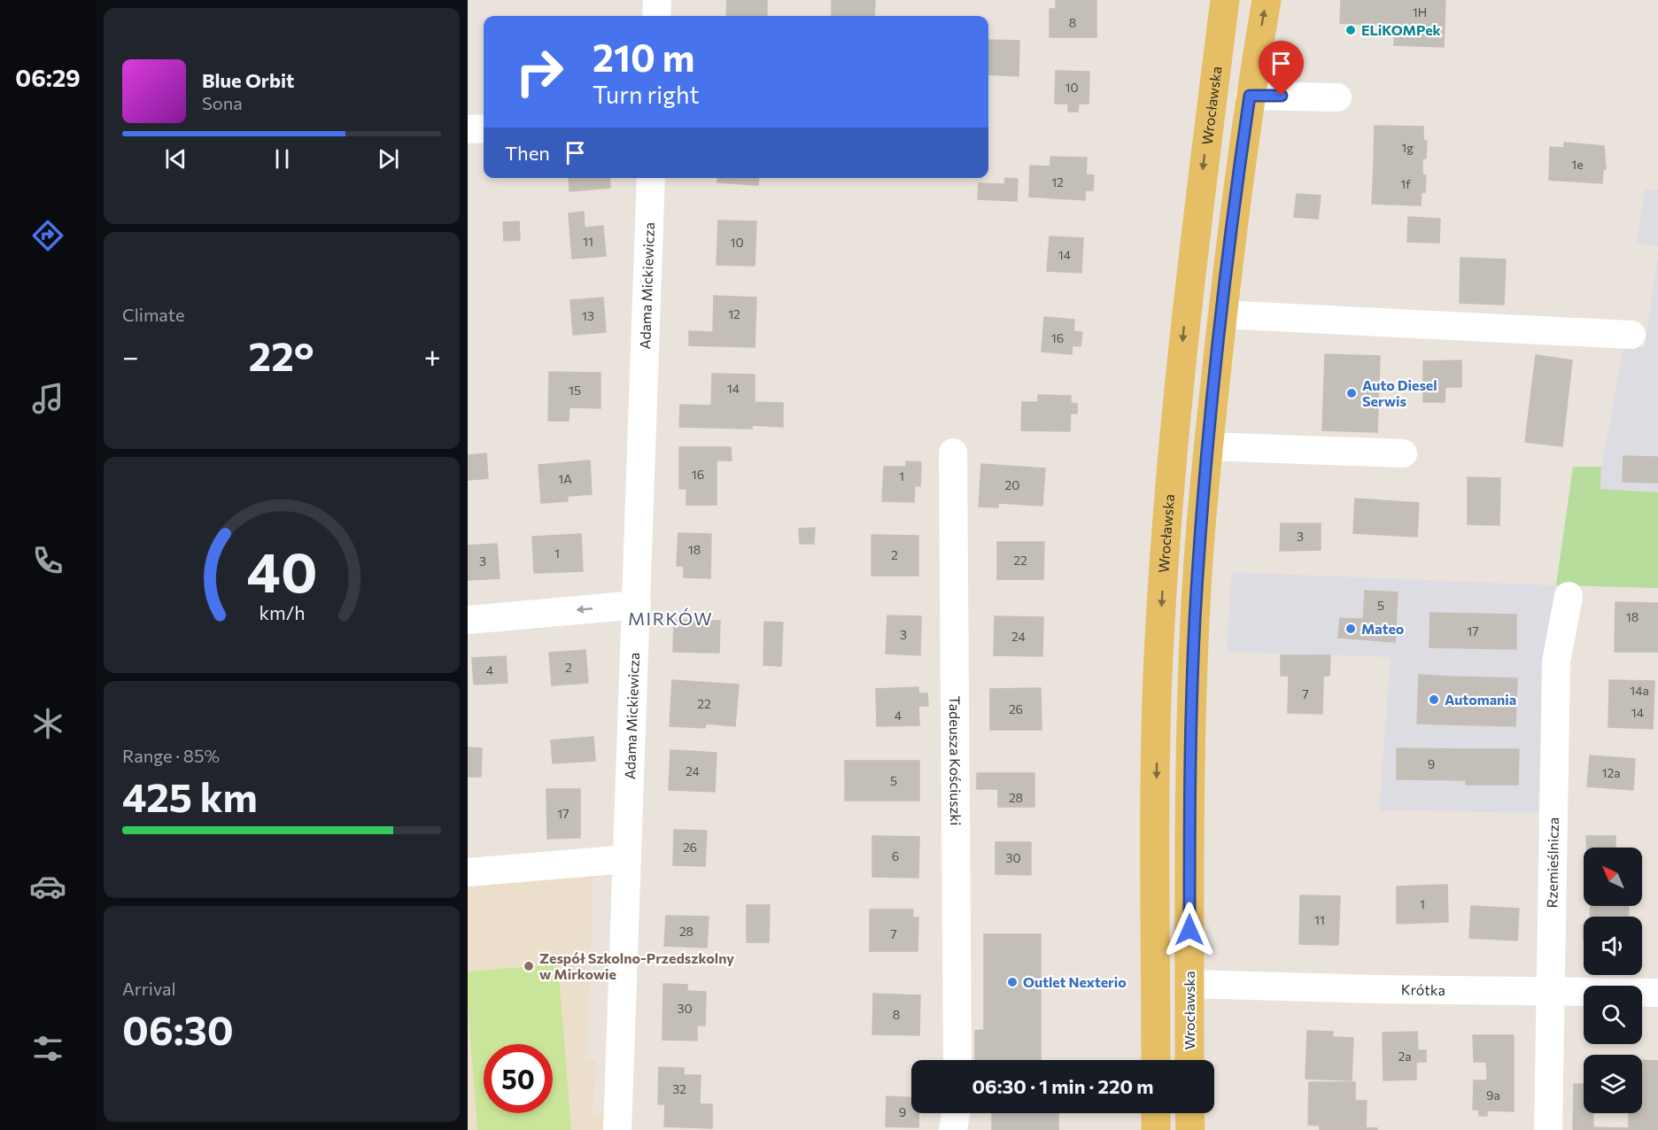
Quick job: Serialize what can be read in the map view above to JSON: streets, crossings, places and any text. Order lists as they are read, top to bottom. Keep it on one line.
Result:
{"streets":{"main road":["Wrocławska"],"street":["Adama Mickiewicza","Tadeusza Kościuszki","Rzemieślnicza","Krótka"]},"crossings":[["Wrocławska","Krótka"],["Rzemieślnicza","Krótka"]],"districts":["MIRKÓW"],"places":["ELiKOMPek","Auto Diesel Serwis","Mateo","Automania","Zespół Szkolno-Przedszkolny w Mirkowie","Outlet Nexterio"],"house_numbers":["1H","8","10","1g","1e","12","1f","11","10","14","12","13","16","14","15","16","1","1A","20","3","18","1","2","22","3","5","18","17","3","24","2","4","14a","7","22","26","14","4","9","24","12a","5","28","17","26","6","30","1","11","28","7","30","8","2a","32","9a","9"],"north":"top left","page":{"tabs":"06:29","turn":["210 m","Turn right"],"song":["Blue Orbit","Sona"],"then":"Then","tile":["Climate",["Range · 85%","425 km"],["Arrival","06:30"]],"heat":["−","22°","+"],"limit":"50","trip":"06:30 · 1 min · 220 m","gauge":["40","km/h"]}}
